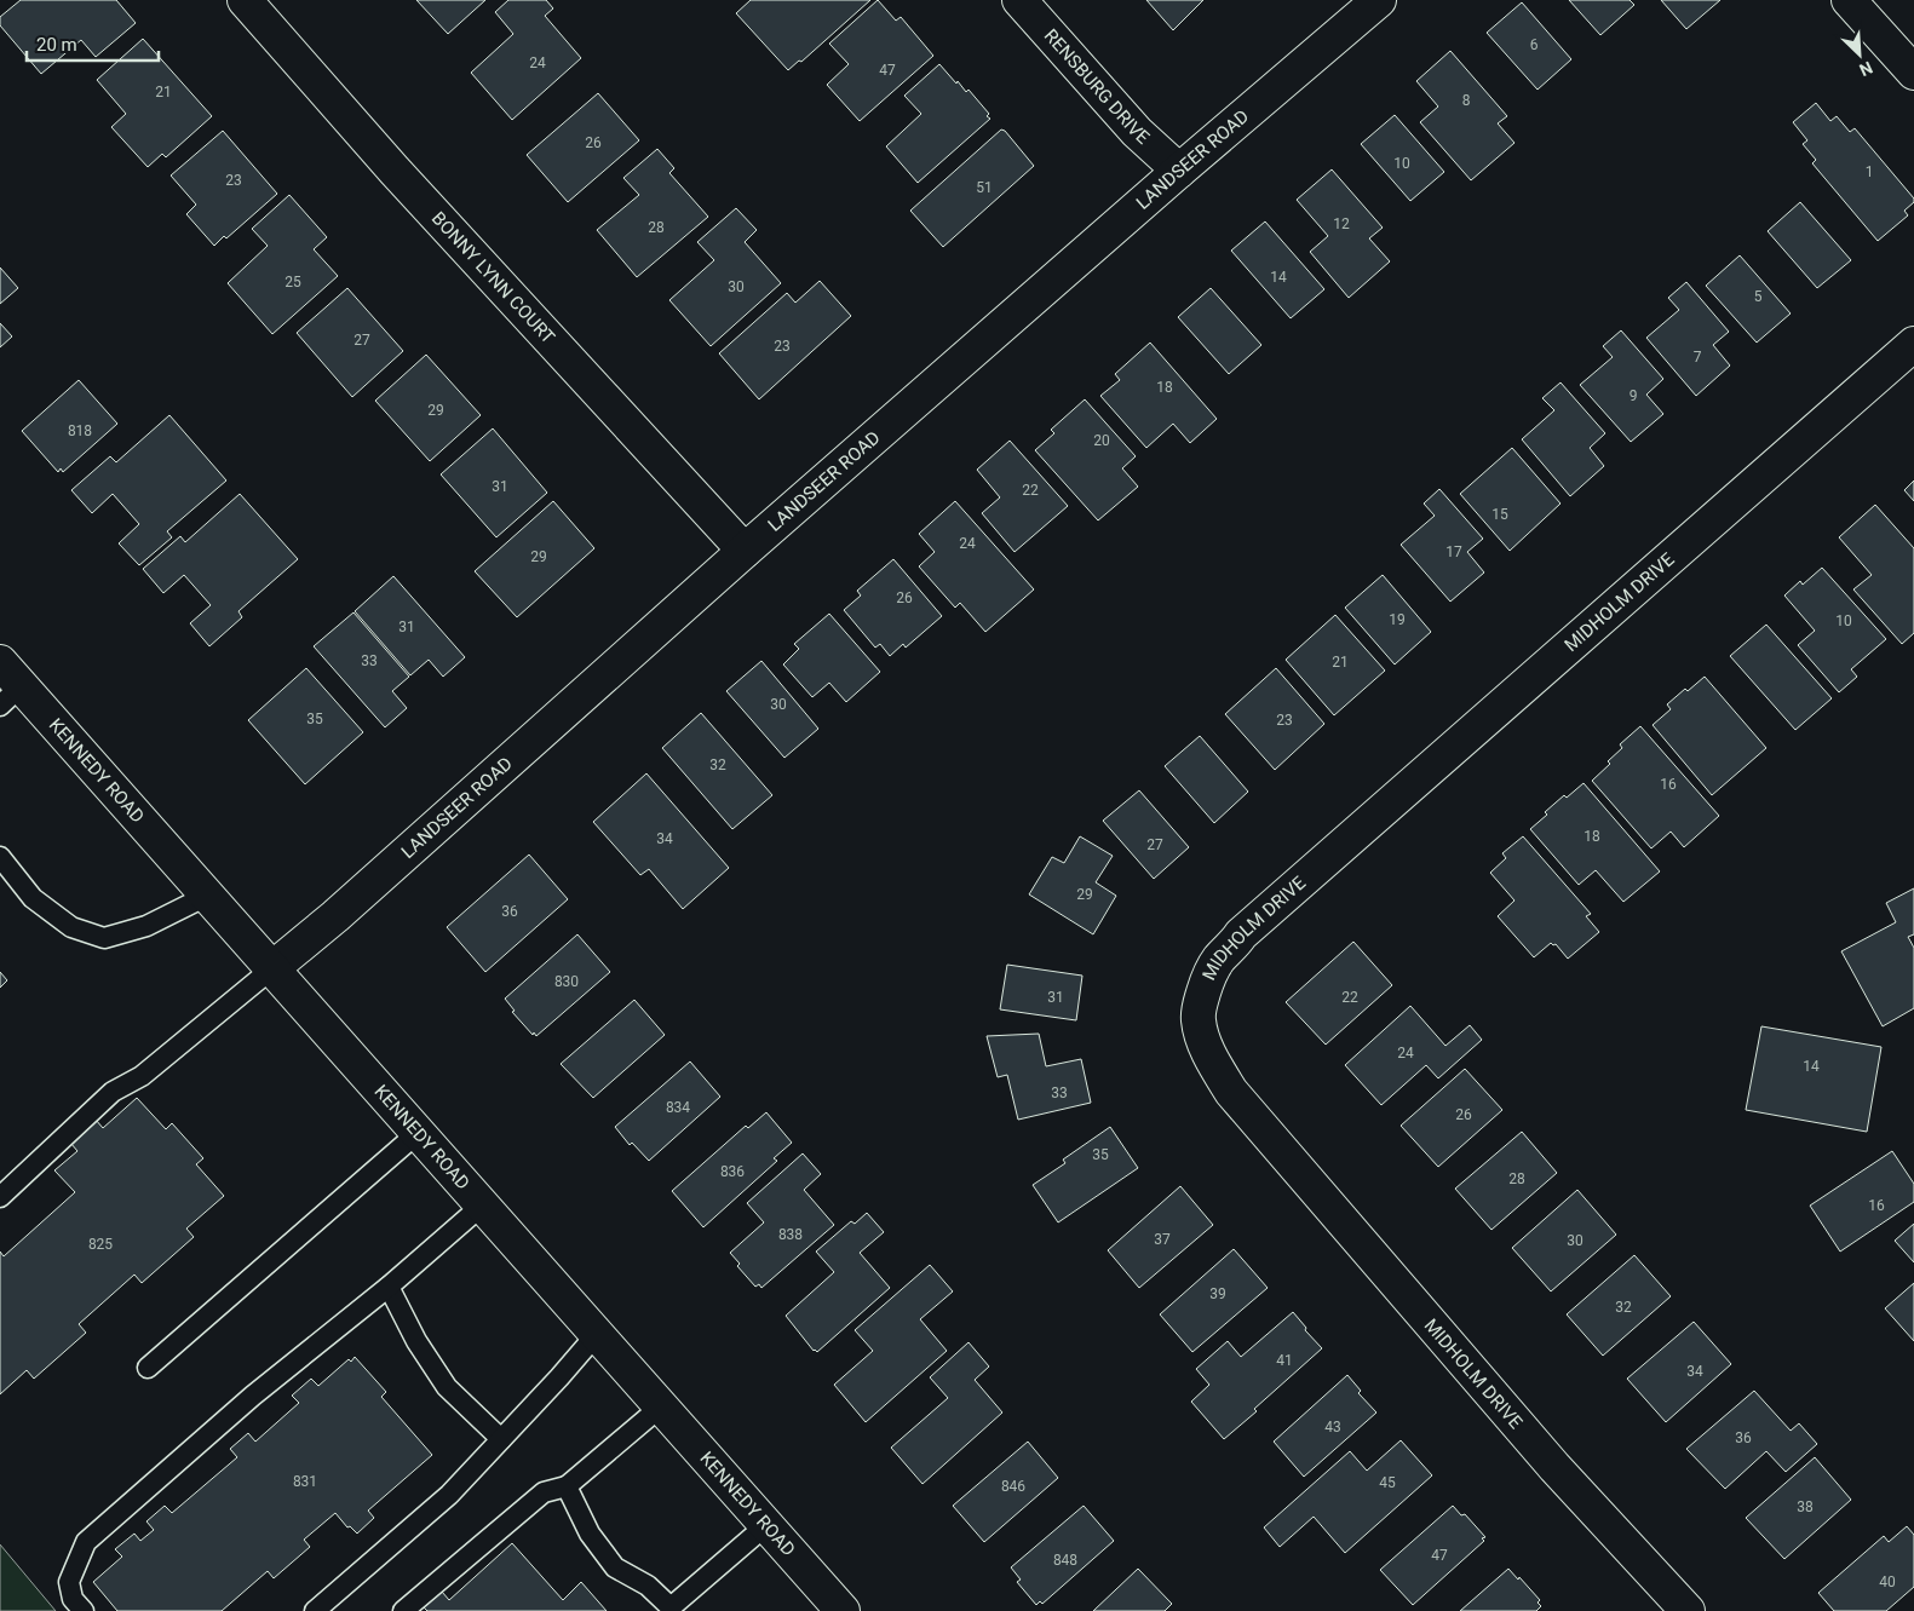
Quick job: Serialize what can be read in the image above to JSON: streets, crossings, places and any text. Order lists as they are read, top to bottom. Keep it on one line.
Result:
{"streets":{"street":["RENSBURG DRIVE","LANDSEER ROAD","BONNY LYNN COURT","MIDHOLM DRIVE","KENNEDY ROAD"]},"crossings":[["RENSBURG DRIVE","LANDSEER ROAD"],["LANDSEER ROAD","BONNY LYNN COURT"],["LANDSEER ROAD","KENNEDY ROAD"]],"house_numbers":["6","24","47","21","8","26","10","1","23","51","12","28","14","25","30","5","27","23","7","18","9","29","818","20","31","22","15","24","17","29","26","19","10","31","33","21","30","35","23","32","16","18","34","27","29","36","830","31","22","24","14","33","834","26","35","836","28","16","838","37","30","825","39","32","41","34","43","36","831","45","846","38","47","848","40"],"scale_bar":"20 m","north":"bottom right"}
